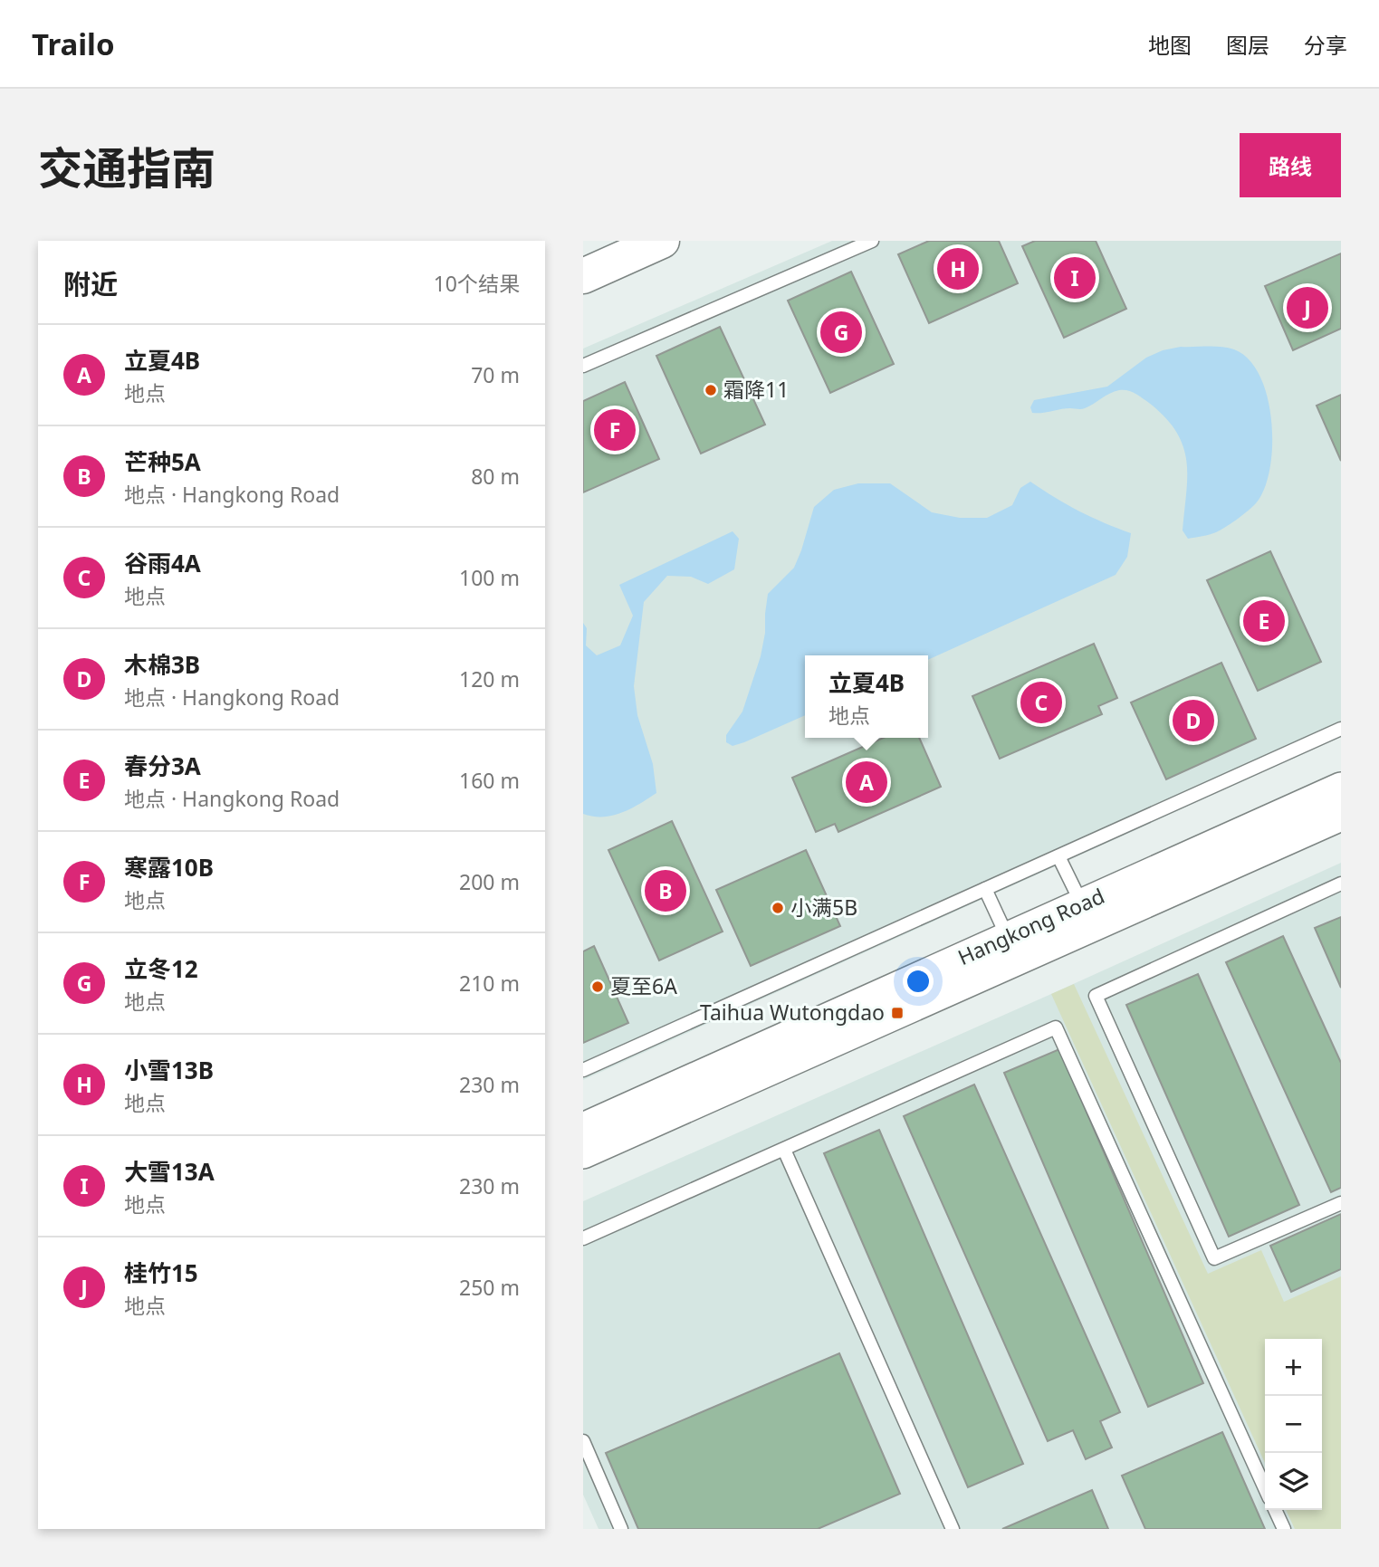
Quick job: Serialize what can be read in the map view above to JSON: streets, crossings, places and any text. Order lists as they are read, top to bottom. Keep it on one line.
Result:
{"streets":{"street":["Hangkong Road"]},"places":{"other":["霜降11","小满5B","夏至6A"],"transit":["Taihua Wutongdao"]},"page":{"header":"Trailo","nav":["地图","图层","分享"],"title":"交通指南","buttons":"路线","heading":["附近","10个结果"],"pins":["H","I","J","G","F","E","C","D","A","B"],"list":[{"mark":"A","name":"立夏4B","note":"地点","value":"70 m"},{"mark":"B","name":"芒种5A","note":"地点 · Hangkong Road","value":"80 m"},{"mark":"C","name":"谷雨4A","note":"地点","value":"100 m"},{"mark":"D","name":"木棉3B","note":"地点 · Hangkong Road","value":"120 m"},{"mark":"E","name":"春分3A","note":"地点 · Hangkong Road","value":"160 m"},{"mark":"F","name":"寒露10B","note":"地点","value":"200 m"},{"mark":"G","name":"立冬12","note":"地点","value":"210 m"},{"mark":"H","name":"小雪13B","note":"地点","value":"230 m"},{"mark":"I","name":"大雪13A","note":"地点","value":"230 m"},{"mark":"J","name":"桂竹15","note":"地点","value":"250 m"}],"popup":["立夏4B","地点"],"map_buttons":["+","−"]}}
